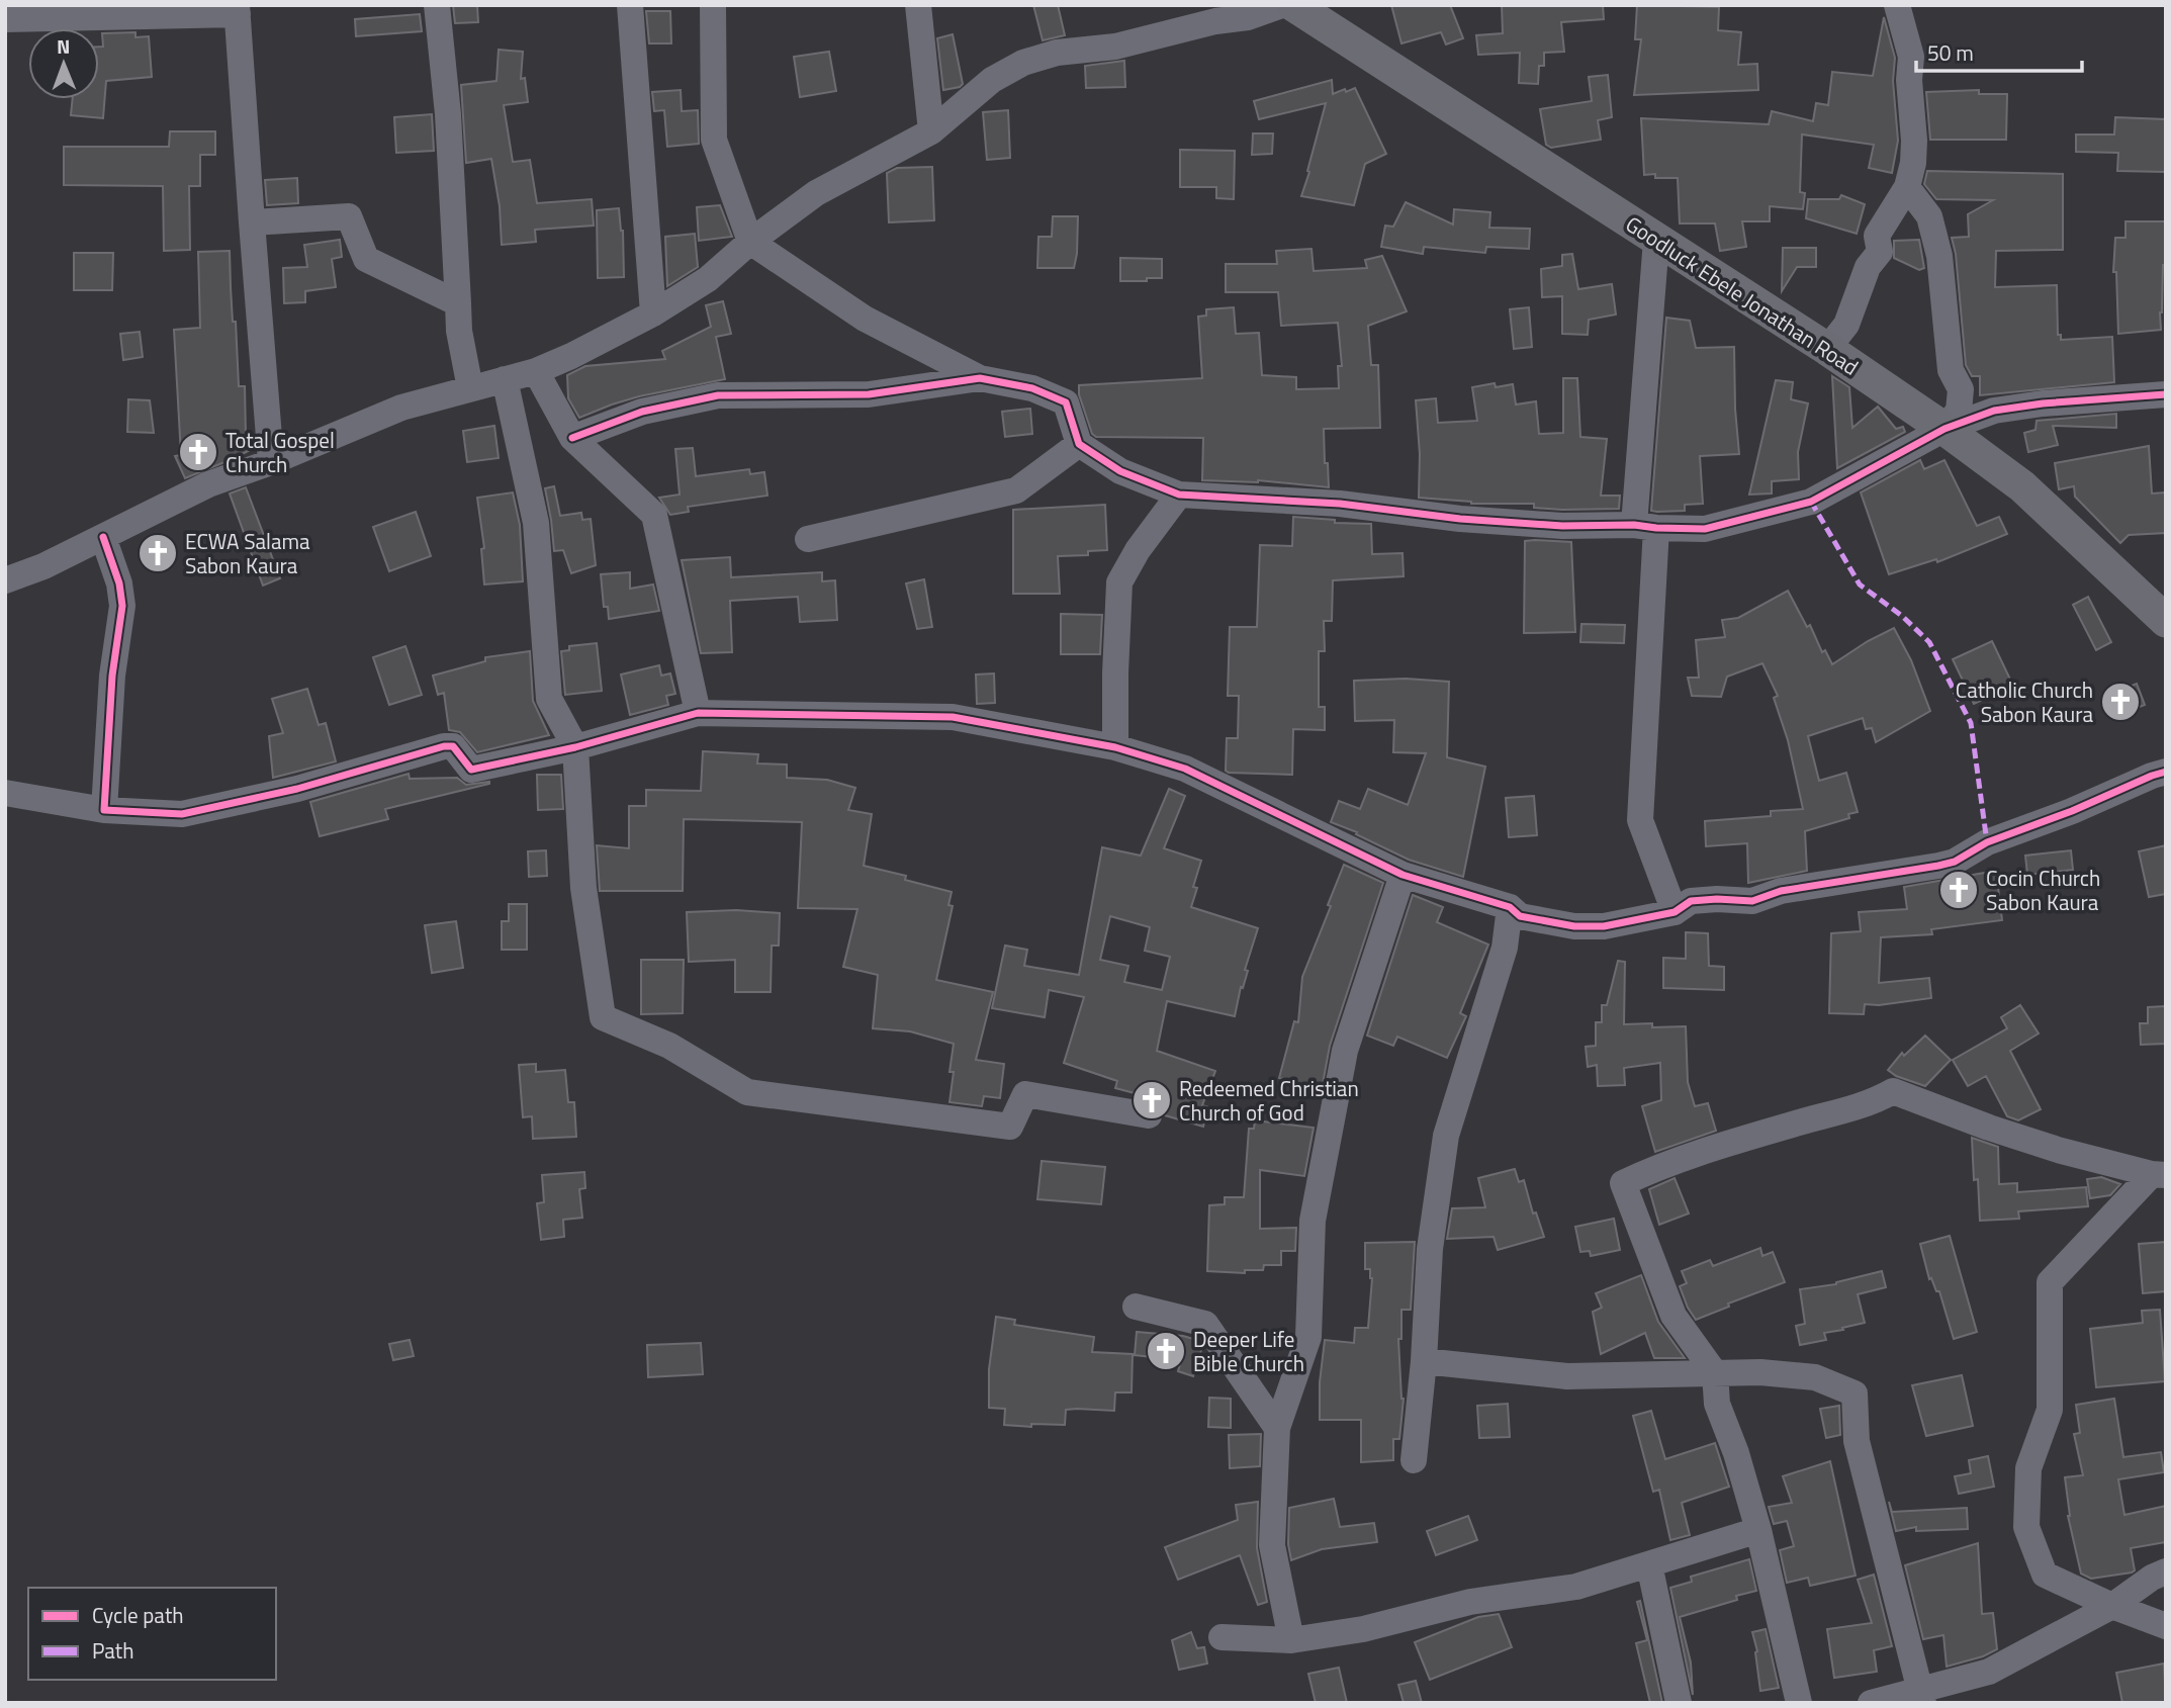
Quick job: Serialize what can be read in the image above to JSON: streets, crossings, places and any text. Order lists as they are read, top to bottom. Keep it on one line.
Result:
{"streets":{"main road":["Goodluck Ebele Jonathan Road"]},"places":{"church":["Total Gospel Church","ECWA Salama Sabon Kaura","Catholic Church Sabon Kaura","Cocin Church Sabon Kaura","Redeemed Christian Church of God","Deeper Life Bible Church"]},"legend":["Cycle path","Path"],"scale_bar":"50 m","north":"top"}
